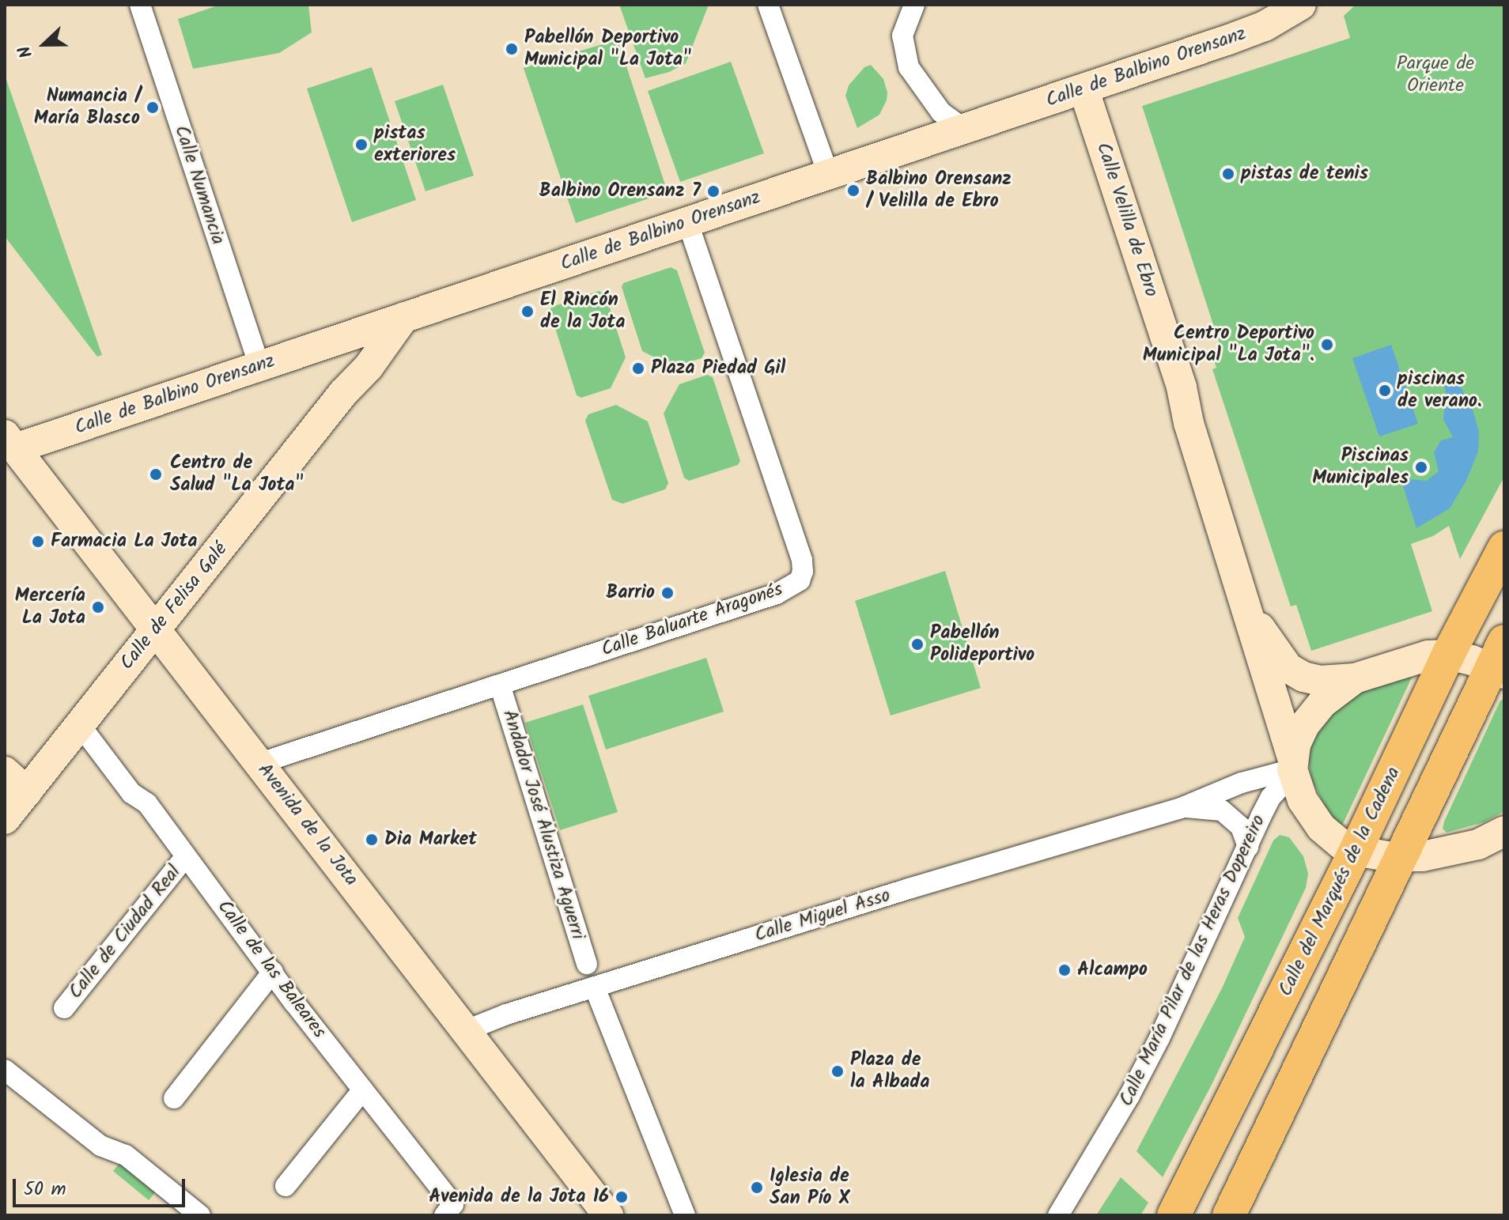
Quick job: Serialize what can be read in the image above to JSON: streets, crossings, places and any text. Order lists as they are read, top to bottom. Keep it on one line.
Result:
{"streets":{"main road":["Calle del Marqués de la Cadena"],"street":["Calle de Balbino Orensanz","Calle Numancia","Calle Velilla de Ebro","Calle de Felisa Galé","Calle Baluarte Aragonés","Avenida de la Jota","Andador José Alustiza Aguerri","Calle Miguel Asso","Calle de Ciudad Real","Calle María Pilar de las Heras Dopereiro","Calle de las Baleares"]},"crossings":[["Calle de Balbino Orensanz","Calle Numancia"],["Calle de Balbino Orensanz","Calle Velilla de Ebro"],["Calle de Balbino Orensanz","Calle de Felisa Galé"],["Calle de Balbino Orensanz","Calle Baluarte Aragonés"],["Calle de Balbino Orensanz","Avenida de la Jota"],["Calle Velilla de Ebro","Calle del Marqués de la Cadena"],["Calle Velilla de Ebro","Calle Miguel Asso"],["Calle Velilla de Ebro","Calle María Pilar de las Heras Dopereiro"],["Calle de Felisa Galé","Avenida de la Jota"],["Calle de Felisa Galé","Calle de las Baleares"],["Calle Baluarte Aragonés","Avenida de la Jota"],["Calle Baluarte Aragonés","Andador José Alustiza Aguerri"],["Avenida de la Jota","Calle Miguel Asso"],["Calle Miguel Asso","Calle María Pilar de las Heras Dopereiro"],["Calle de Ciudad Real","Calle de las Baleares"]],"parks":["Parque de Oriente"],"places":["Pabellón Deportivo Municipal \"La Jota\"","Numancia / María Blasco","pistas exteriores","pistas de tenis","Balbino Orensanz / Velilla de Ebro","Balbino Orensanz 7","El Rincón de la Jota","Centro Deportivo Municipal \"La Jota\".","Plaza Piedad Gil","piscinas de verano.","Piscinas Municipales","Centro de Salud \"La Jota\"","Farmacia La Jota","Barrio","Mercería La Jota","Pabellón Polideportivo","Dia Market","Alcampo","Plaza de la Albada","Iglesia de San Pío X","Avenida de la Jota 16"],"scale_bar":"50 m","north":"left"}
